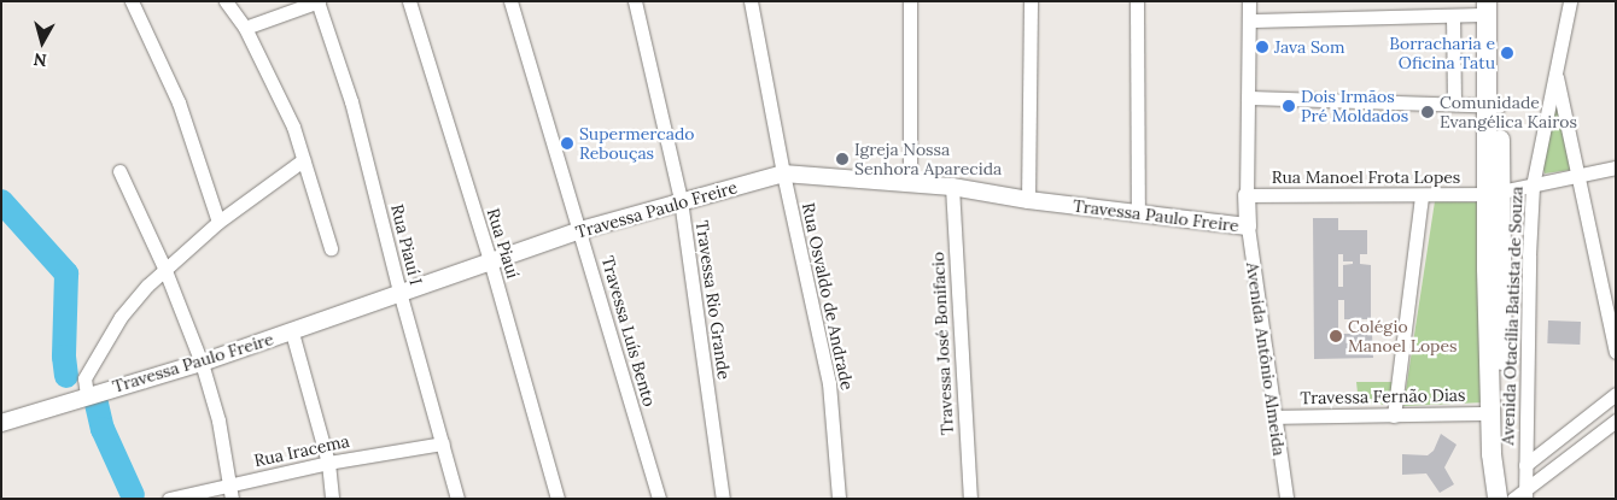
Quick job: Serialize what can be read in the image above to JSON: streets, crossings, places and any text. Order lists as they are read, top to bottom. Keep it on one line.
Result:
{"streets":{"street":["Rua Manoel Frota Lopes","Travessa Paulo Freire","Rua Piauí","Rua Piauí I","Rua Osvaldo de Andrade","Travessa Rio Grande","Avenida Otacília Batista de Souza","Travessa Luís Bento","Travessa José Bonifacio","Avenida Antônio Almeida","Travessa Fernão Dias","Rua Iracema"]},"crossings":[["Rua Manoel Frota Lopes","Avenida Otacília Batista de Souza"],["Rua Manoel Frota Lopes","Avenida Antônio Almeida"],["Travessa Paulo Freire","Rua Piauí"],["Travessa Paulo Freire","Rua Piauí I"],["Travessa Paulo Freire","Rua Osvaldo de Andrade"],["Travessa Paulo Freire","Travessa Rio Grande"],["Travessa Paulo Freire","Travessa Luís Bento"],["Travessa Paulo Freire","Travessa José Bonifacio"],["Travessa Paulo Freire","Avenida Antônio Almeida"],["Rua Piauí I","Rua Iracema"],["Avenida Antônio Almeida","Travessa Fernão Dias"]],"places":["Java Som","Borracharia e Oficina Tatu","Dois Irmãos Pré Moldados","Comunidade Evangélica Kairos","Supermercado Rebouças","Igreja Nossa Senhora Aparecida","Colégio Manoel Lopes"],"north":"bottom"}
